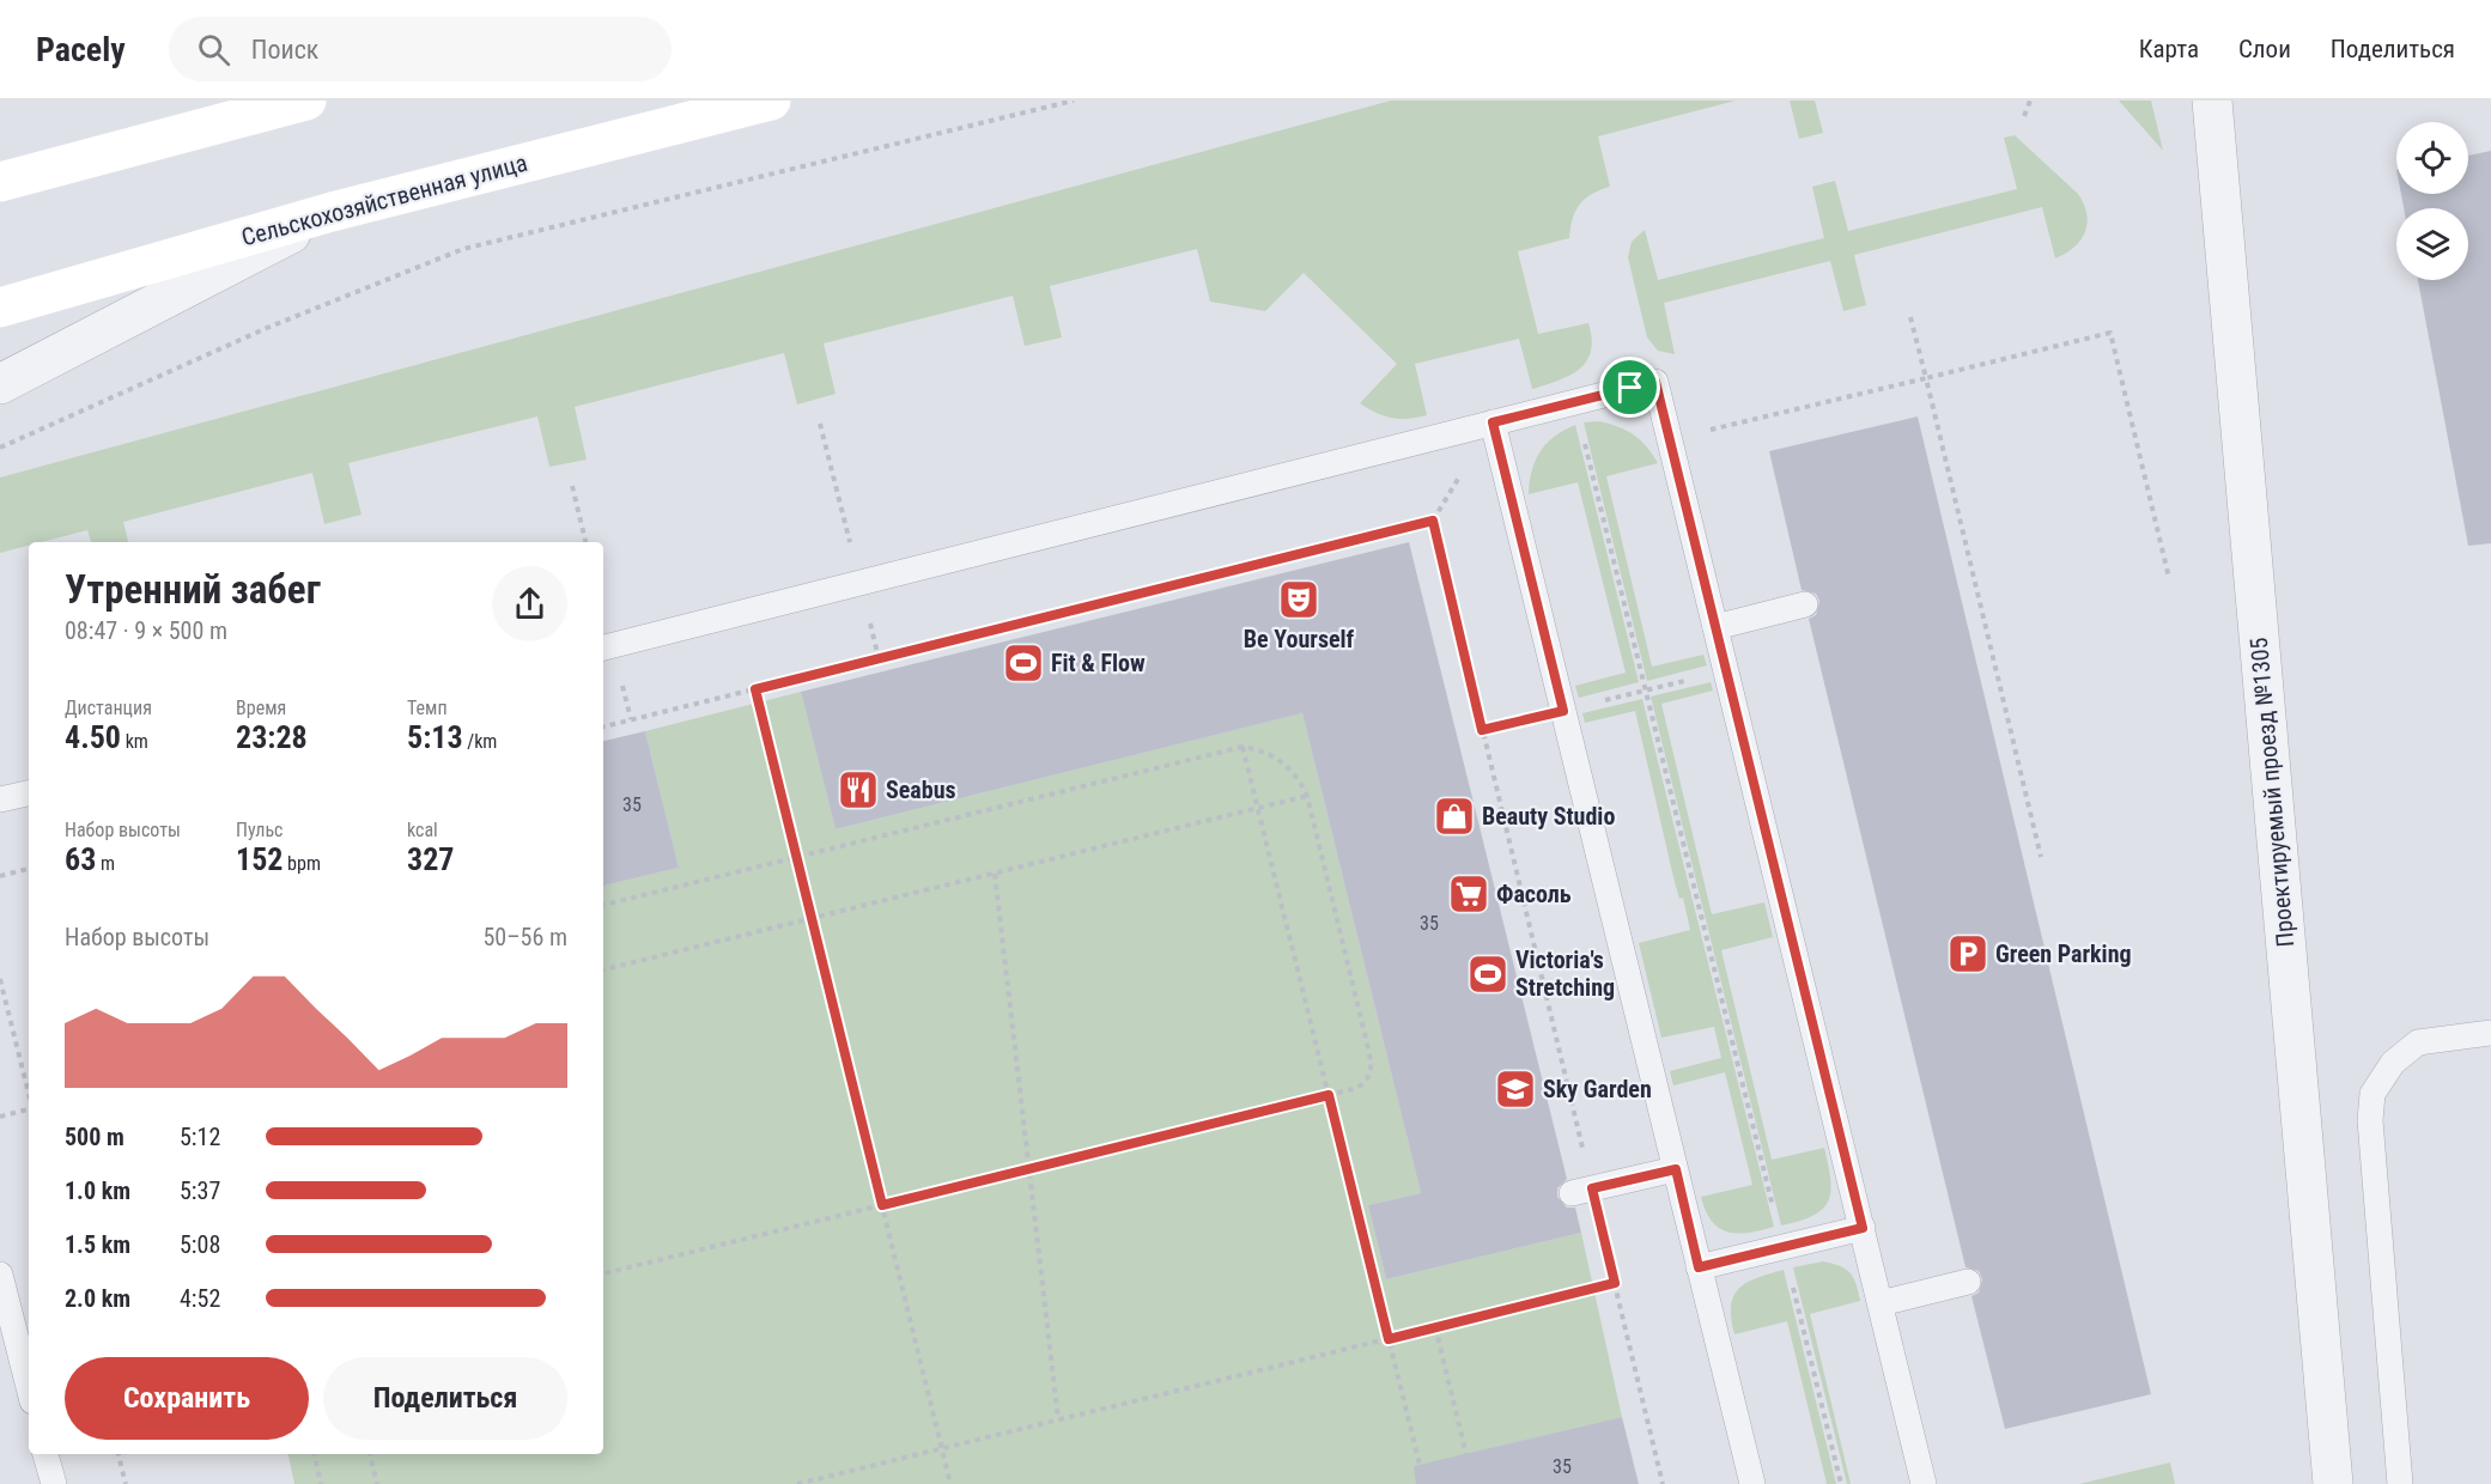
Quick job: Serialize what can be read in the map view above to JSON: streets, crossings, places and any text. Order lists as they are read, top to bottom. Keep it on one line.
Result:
{"streets":{"main road":["Сельскохозяйственная улица"],"street":["Проектируемый проезд №1305"]},"places":{"theatre":["Be Yourself"],"sports":["Fit & Flow","Victoria's Stretching"],"restaurant":["Seabus"],"shop":["Beauty Studio"],"supermarket":["Фасоль"],"parking":["Green Parking"],"school or university":["Sky Garden"]},"house_numbers":["35","35","35"],"page":{"header":"Pacely","search":"Поиск","nav":["Карта","Слои","Поделиться"],"heading":["Утренний забег","08:47 · 9 × 500 m"],"stats":[["Дистанция","4.50 km"],["Время","23:28"],["Темп","5:13 /km"],["Набор высоты","63 m"],["Пульс","152 bpm"],["kcal","327"]],"chart":["Набор высоты","50–56 m"],"list":[{"name":"500 m","note":"5:12"},{"name":"1.0 km","note":"5:37"},{"name":"1.5 km","note":"5:08"},{"name":"2.0 km","note":"4:52"}],"buttons":["Сохранить","Поделиться"]}}
